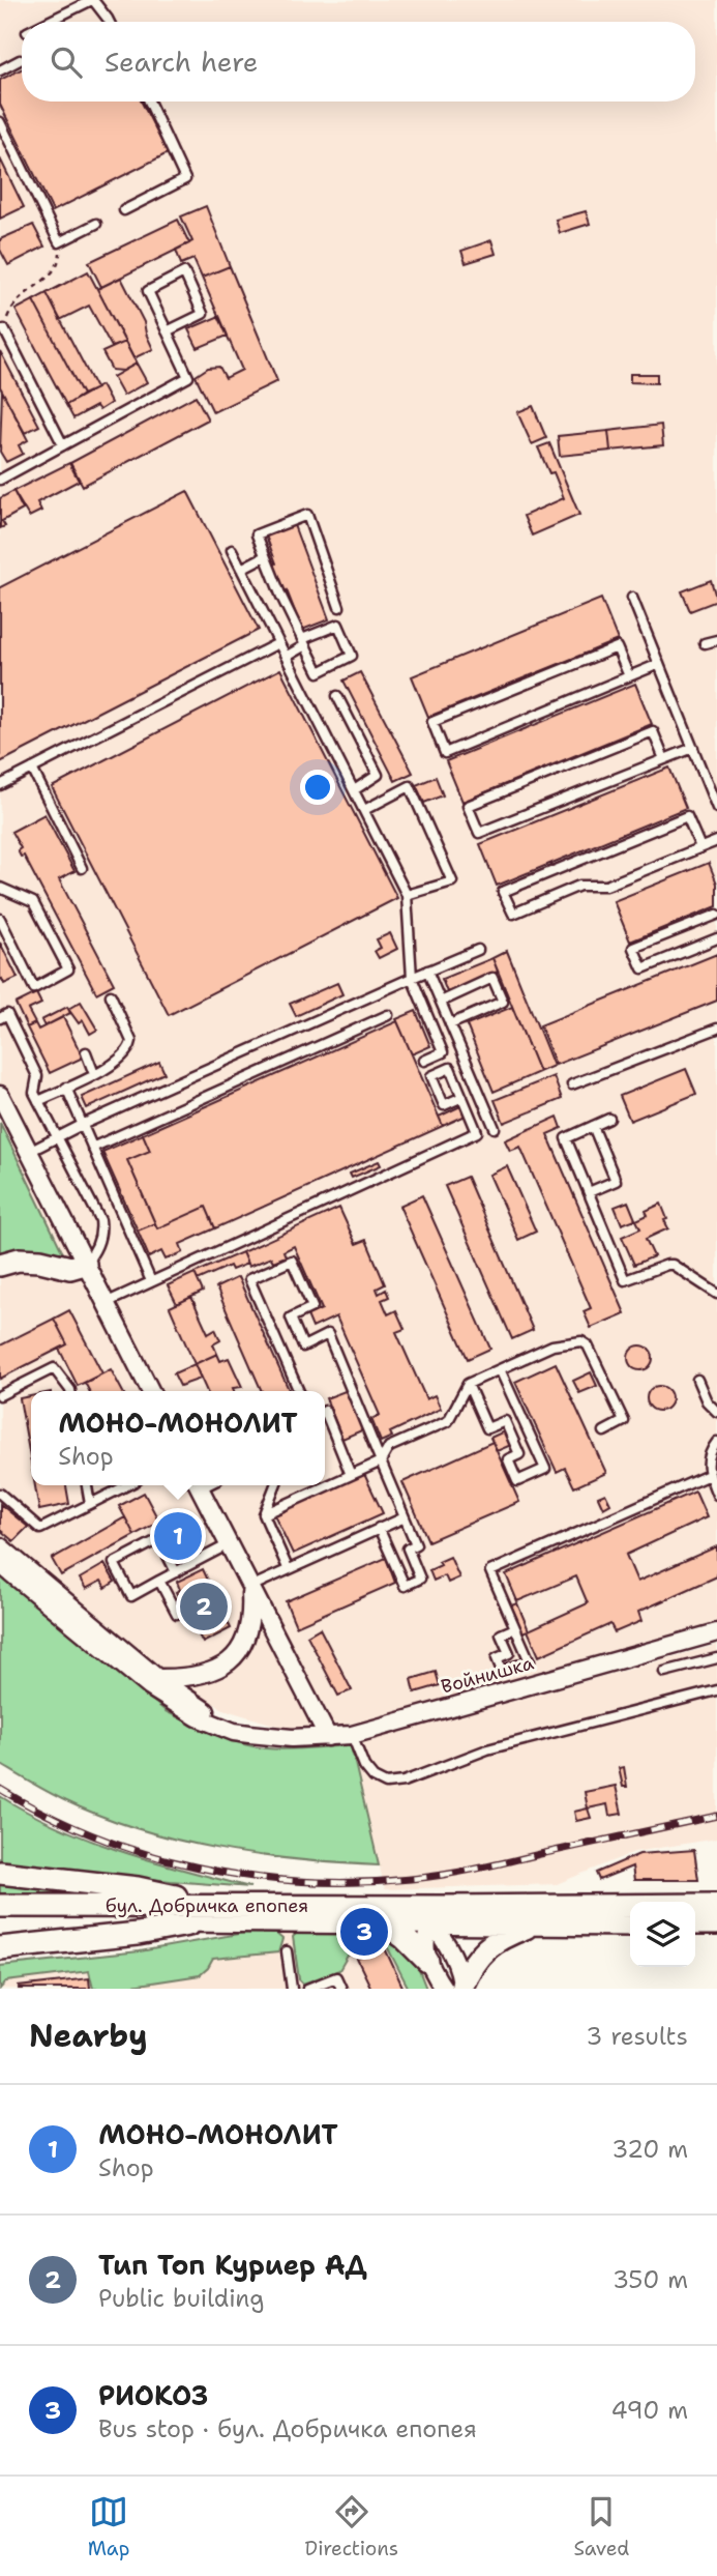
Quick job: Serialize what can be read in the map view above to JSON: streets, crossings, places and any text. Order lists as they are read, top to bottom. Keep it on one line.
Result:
{"streets":{"main road":["бул. Добричка епопея"],"street":["Войнишка"]},"page":{"search":"Search here","popup":["МОНО-МОНОЛИТ","Shop"],"pins":["1","2","3"],"heading":["Nearby","3 results"],"list":[{"mark":"1","name":"МОНО-МОНОЛИТ","note":"Shop","value":"320 m"},{"mark":"2","name":"Тип Топ Куриер АД","note":"Public building","value":"350 m"},{"mark":"3","name":"РИОКОЗ","note":"Bus stop · бул. Добричка епопея","value":"490 m"}],"nav":["Map","Directions","Saved"]}}
